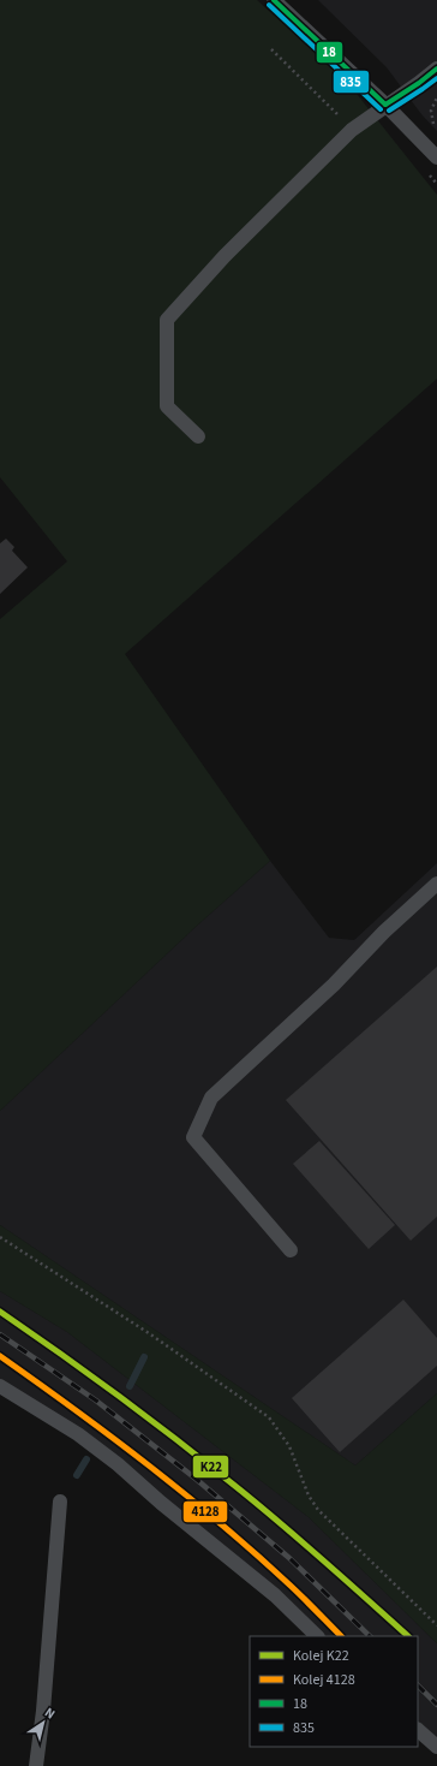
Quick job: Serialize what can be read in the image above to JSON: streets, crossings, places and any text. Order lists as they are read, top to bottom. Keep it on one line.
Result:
{"lines":["transit line 18","transit line 835","rail line K22","rail line 4128"],"legend":["Kolej K22","Kolej 4128","18","835"],"north":"top right"}
